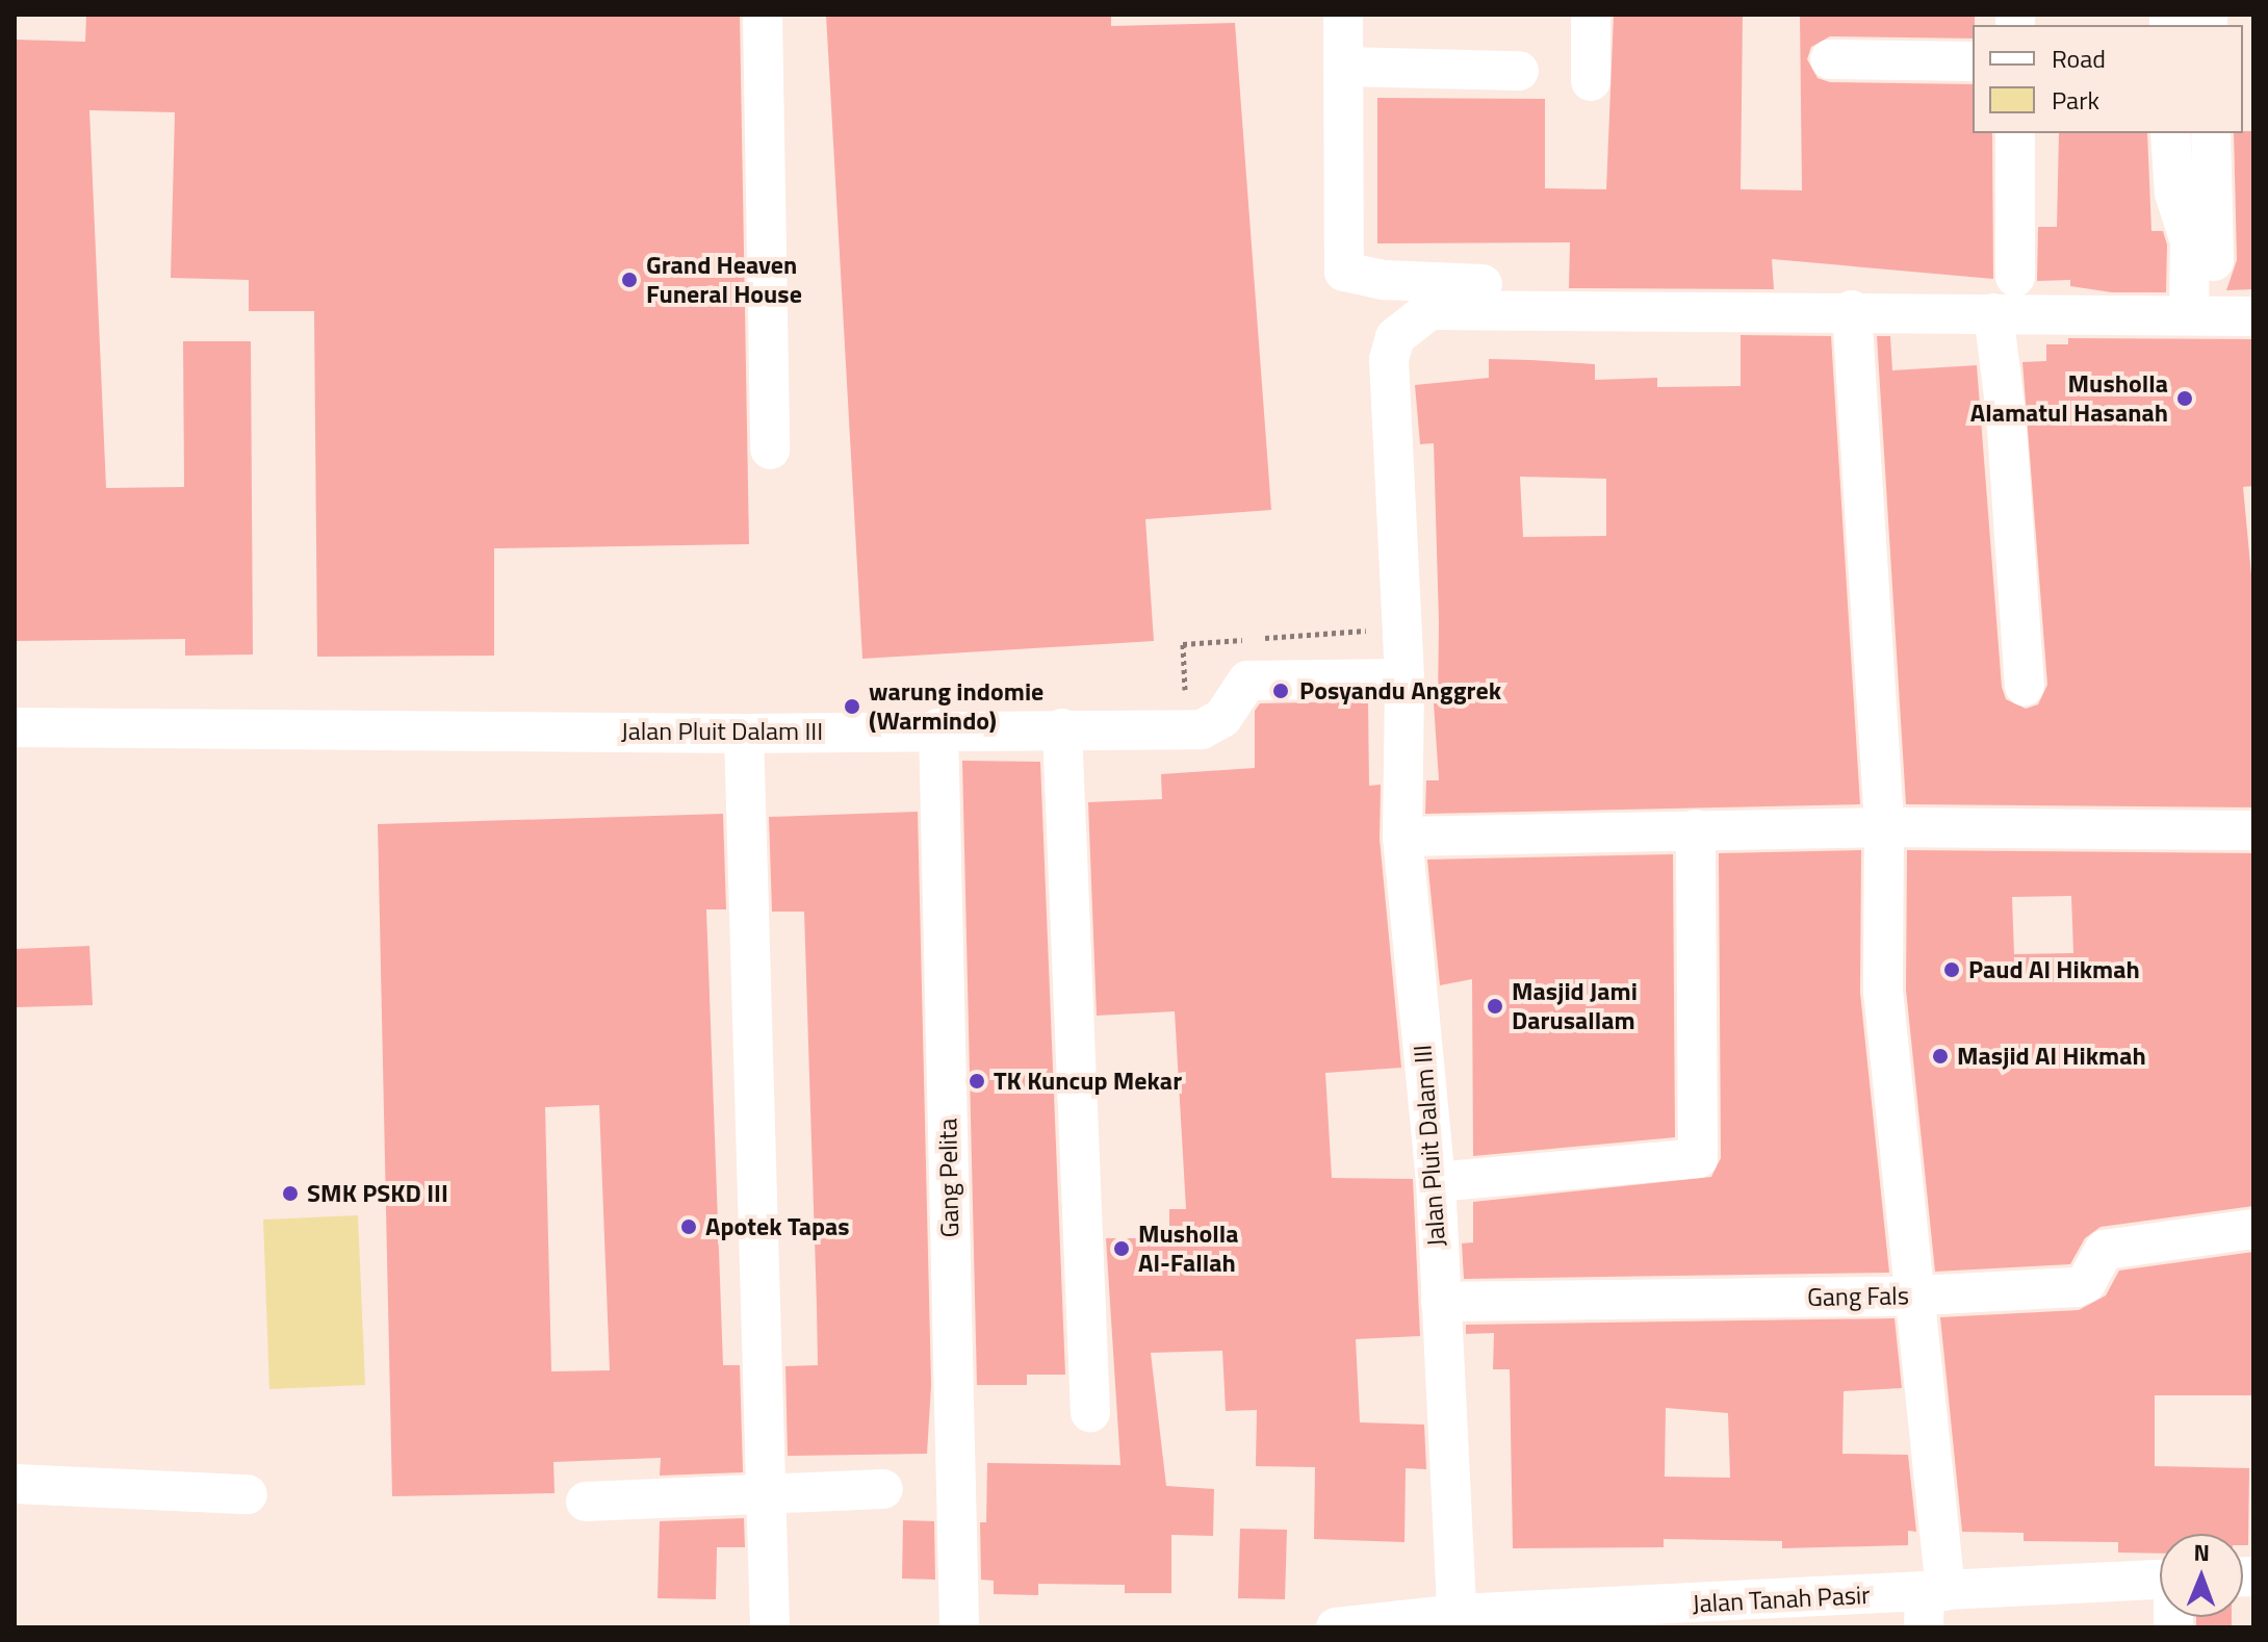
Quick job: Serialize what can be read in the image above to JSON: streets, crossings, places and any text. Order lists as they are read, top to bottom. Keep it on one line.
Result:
{"streets":{"street":["Jalan Pluit Dalam III","Gang Pelita","Gang Fals","Jalan Tanah Pasir"]},"crossings":[["Jalan Pluit Dalam III","Gang Pelita"],["Jalan Pluit Dalam III","Gang Fals"],["Jalan Pluit Dalam III","Jalan Tanah Pasir"]],"places":["Grand Heaven Funeral House","Musholla Alamatul Hasanah","Posyandu Anggrek","warung indomie (Warmindo)","Paud Al Hikmah","Masjid Jami Darusallam","Masjid Al Hikmah","TK Kuncup Mekar","SMK PSKD III","Apotek Tapas","Musholla Al-Fallah"],"legend":["Road","Park"],"north":"top"}
